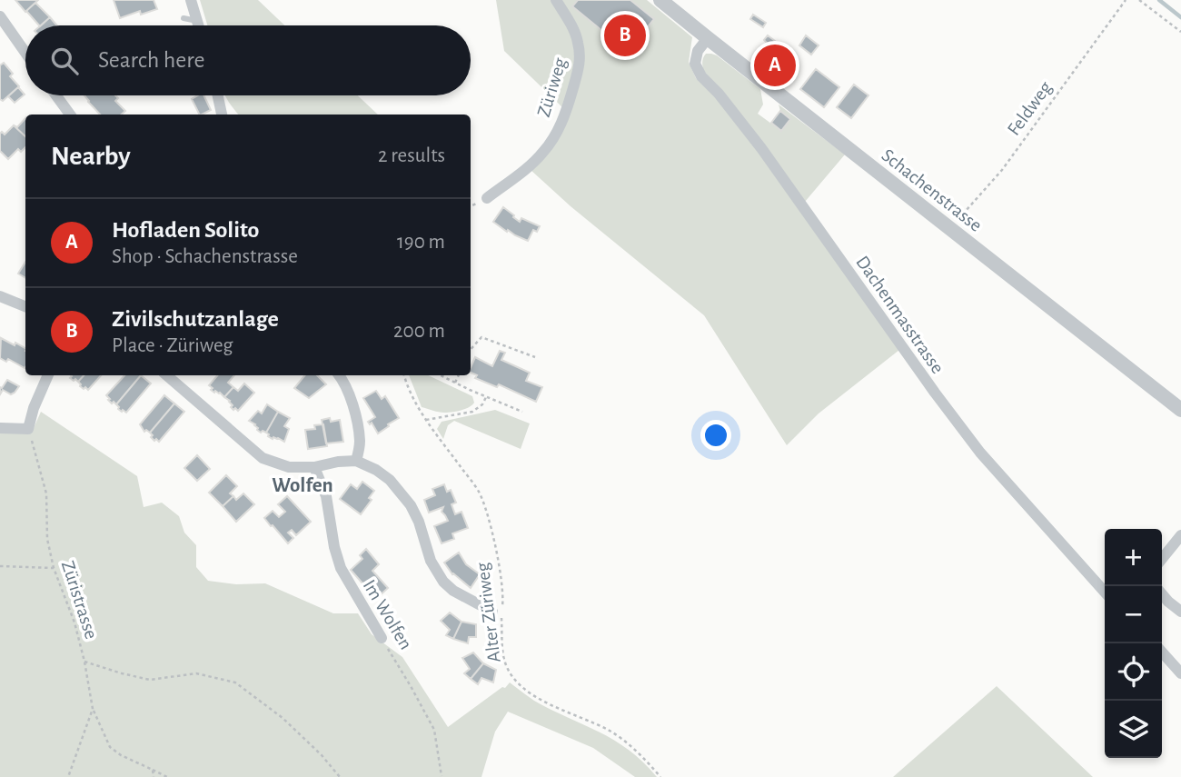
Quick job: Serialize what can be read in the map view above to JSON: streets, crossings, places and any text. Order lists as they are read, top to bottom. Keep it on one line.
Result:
{"streets":{"street":["Züriweg","Schachenstrasse","Dachenmasstrasse","Im Wolfen"],"path":["Feldweg","Züristrasse","Alter Züriweg"]},"crossings":[["Feldweg","Schachenstrasse"],["Schachenstrasse","Dachenmasstrasse"]],"districts":["Wolfen"],"page":{"pins":["B","A"],"search":"Search here","heading":["Nearby","2 results"],"list":[{"mark":"A","name":"Hofladen Solito","note":"Shop · Schachenstrasse","value":"190 m"},{"mark":"B","name":"Zivilschutzanlage","note":"Place · Züriweg","value":"200 m"}],"map_buttons":["+","−"]}}
